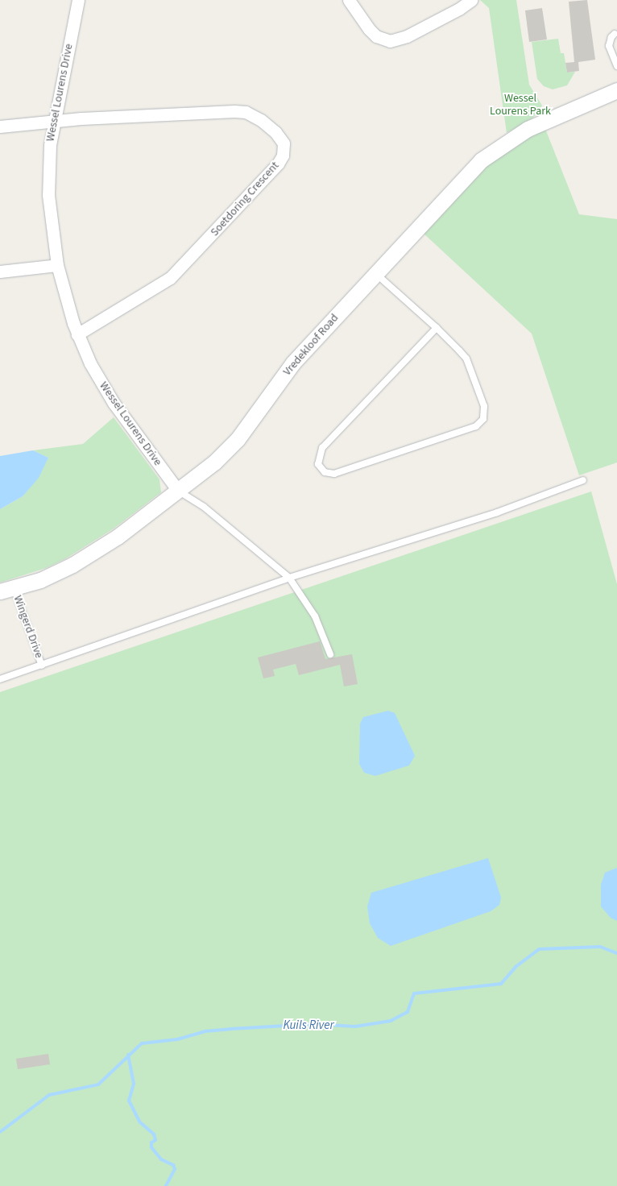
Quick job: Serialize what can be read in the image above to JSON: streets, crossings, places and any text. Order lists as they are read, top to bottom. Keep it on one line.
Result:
{"streets":{"street":["Wessel Lourens Drive","Soetdoring Crescent","Vredekloof Road"],"lane":["Wingerd Drive"]},"crossings":[["Wessel Lourens Drive","Soetdoring Crescent"],["Wessel Lourens Drive","Vredekloof Road"],["Vredekloof Road","Wingerd Drive"]],"water":["Kuils River"],"parks":["Wessel Lourens Park"]}
